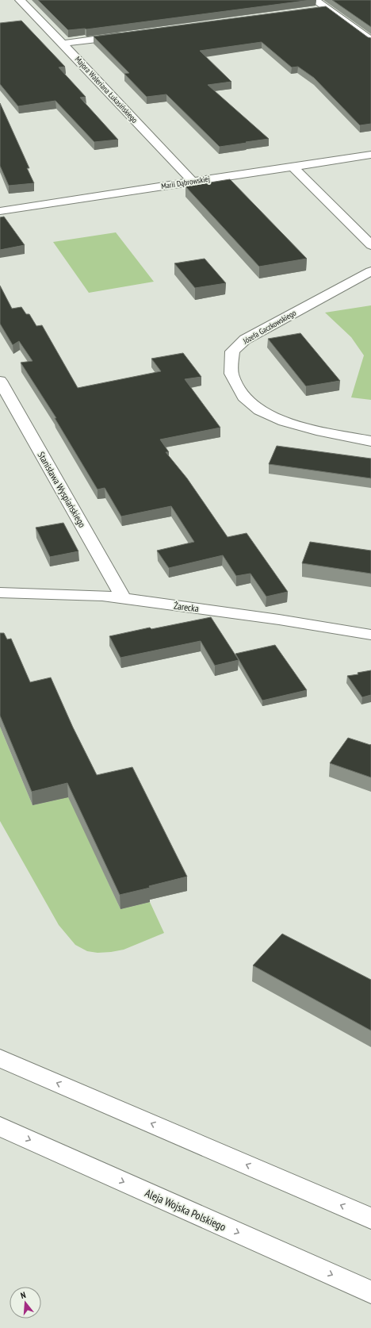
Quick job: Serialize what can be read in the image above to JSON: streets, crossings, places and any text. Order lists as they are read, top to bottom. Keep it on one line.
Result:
{"streets":{"street":["Majora Waleriana Łukasińskiego","Marii Dąbrowskiej","Józefa Gaczkowskiego","Stanisława Wyspiańskiego","Żarecka","Aleja Wojska Polskiego"]},"crossings":[["Majora Waleriana Łukasińskiego","Marii Dąbrowskiej"],["Stanisława Wyspiańskiego","Żarecka"]],"north":"top"}
